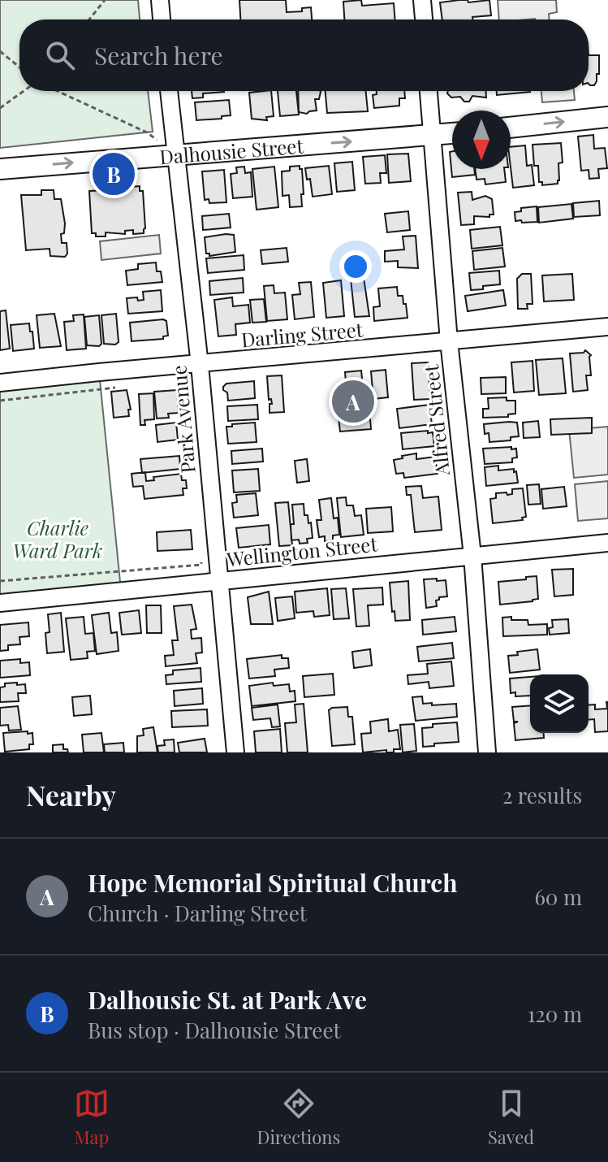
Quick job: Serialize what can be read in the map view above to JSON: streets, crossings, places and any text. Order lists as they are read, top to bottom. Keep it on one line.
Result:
{"streets":{"main road":["Dalhousie Street"],"street":["Darling Street","Park Avenue","Alfred Street","Wellington Street"]},"crossings":[["Dalhousie Street","Park Avenue"],["Dalhousie Street","Alfred Street"],["Darling Street","Park Avenue"],["Darling Street","Alfred Street"],["Park Avenue","Wellington Street"],["Alfred Street","Wellington Street"]],"one_way":["Dalhousie Street"],"parks":["Charlie Ward Park"],"north":"bottom","page":{"search":"Search here","pins":["B","A"],"heading":["Nearby","2 results"],"list":[{"mark":"A","name":"Hope Memorial Spiritual Church","note":"Church · Darling Street","value":"60 m"},{"mark":"B","name":"Dalhousie St. at Park Ave","note":"Bus stop · Dalhousie Street","value":"120 m"}],"nav":["Map","Directions","Saved"]}}
